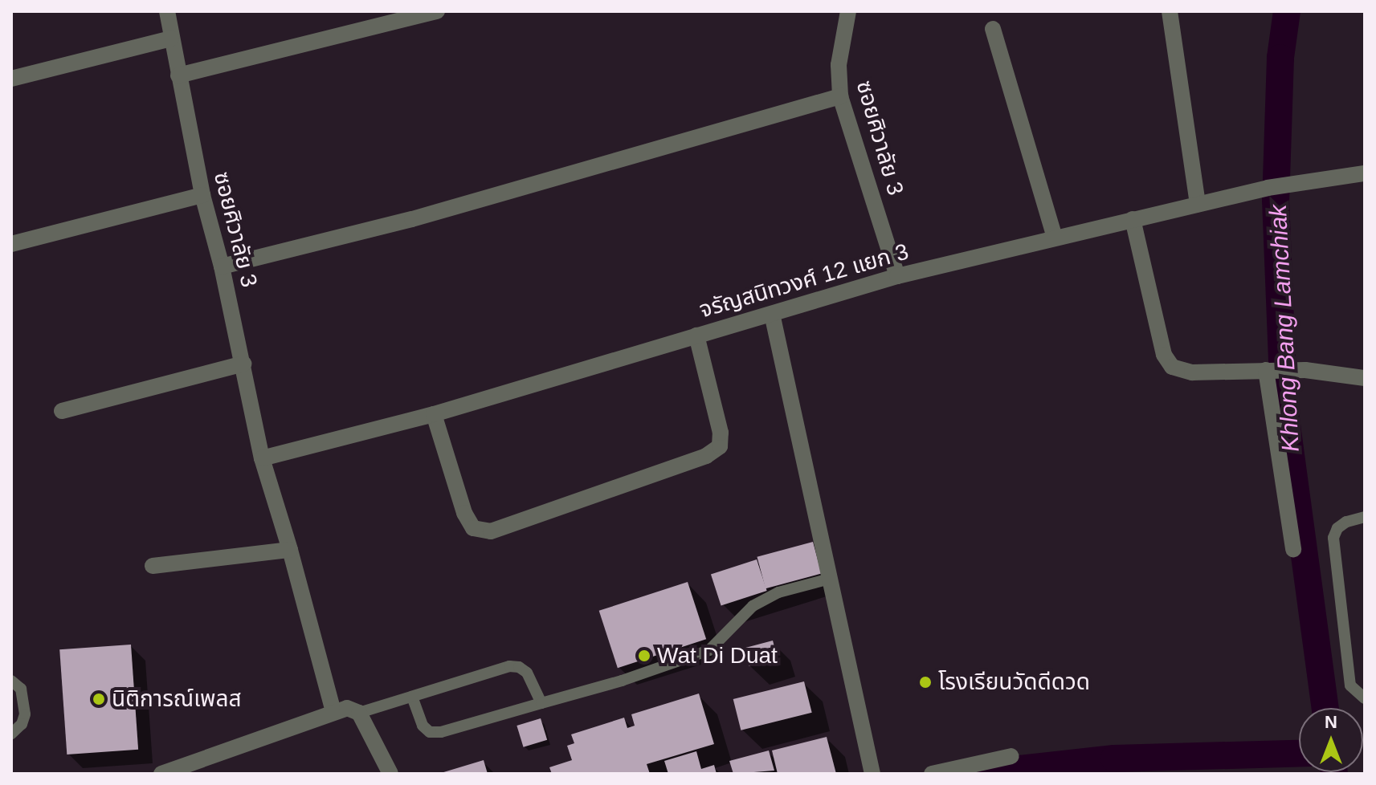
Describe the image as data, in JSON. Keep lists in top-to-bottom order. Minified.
{"streets":{"street":["ซอยศิวาลัย 3","จรัญสนิทวงศ์ 12 แยก 3"]},"crossings":[["ซอยศิวาลัย 3","จรัญสนิทวงศ์ 12 แยก 3"]],"water":["Khlong Bang Lamchiak"],"places":["Wat Di Duat","โรงเรียนวัดดีดวด","นิติการณ์เพลส"],"north":"top"}
